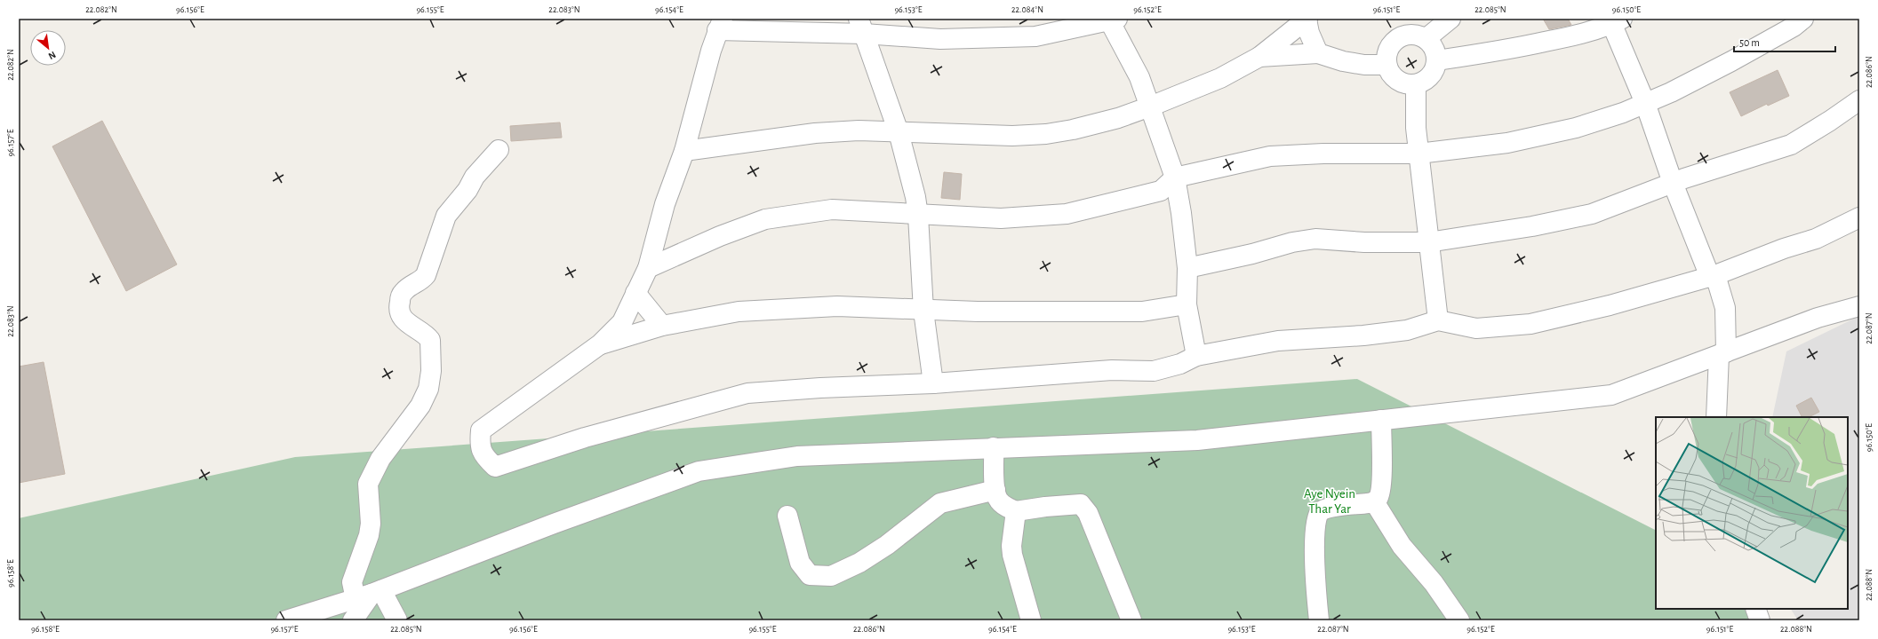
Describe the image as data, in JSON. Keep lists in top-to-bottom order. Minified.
{"parks":["Aye Nyein Thar Yar"],"scale_bar":"50 m","north":"bottom right","coordinates":["22.082°N","96.156°E","96.155°E","22.083°N","96.154°E","96.153°E","22.084°N","96.152°E","96.151°E","22.085°N","96.150°E","22.086°N","96.157°E","22.087°N","96.158°E","22.088°N"]}
